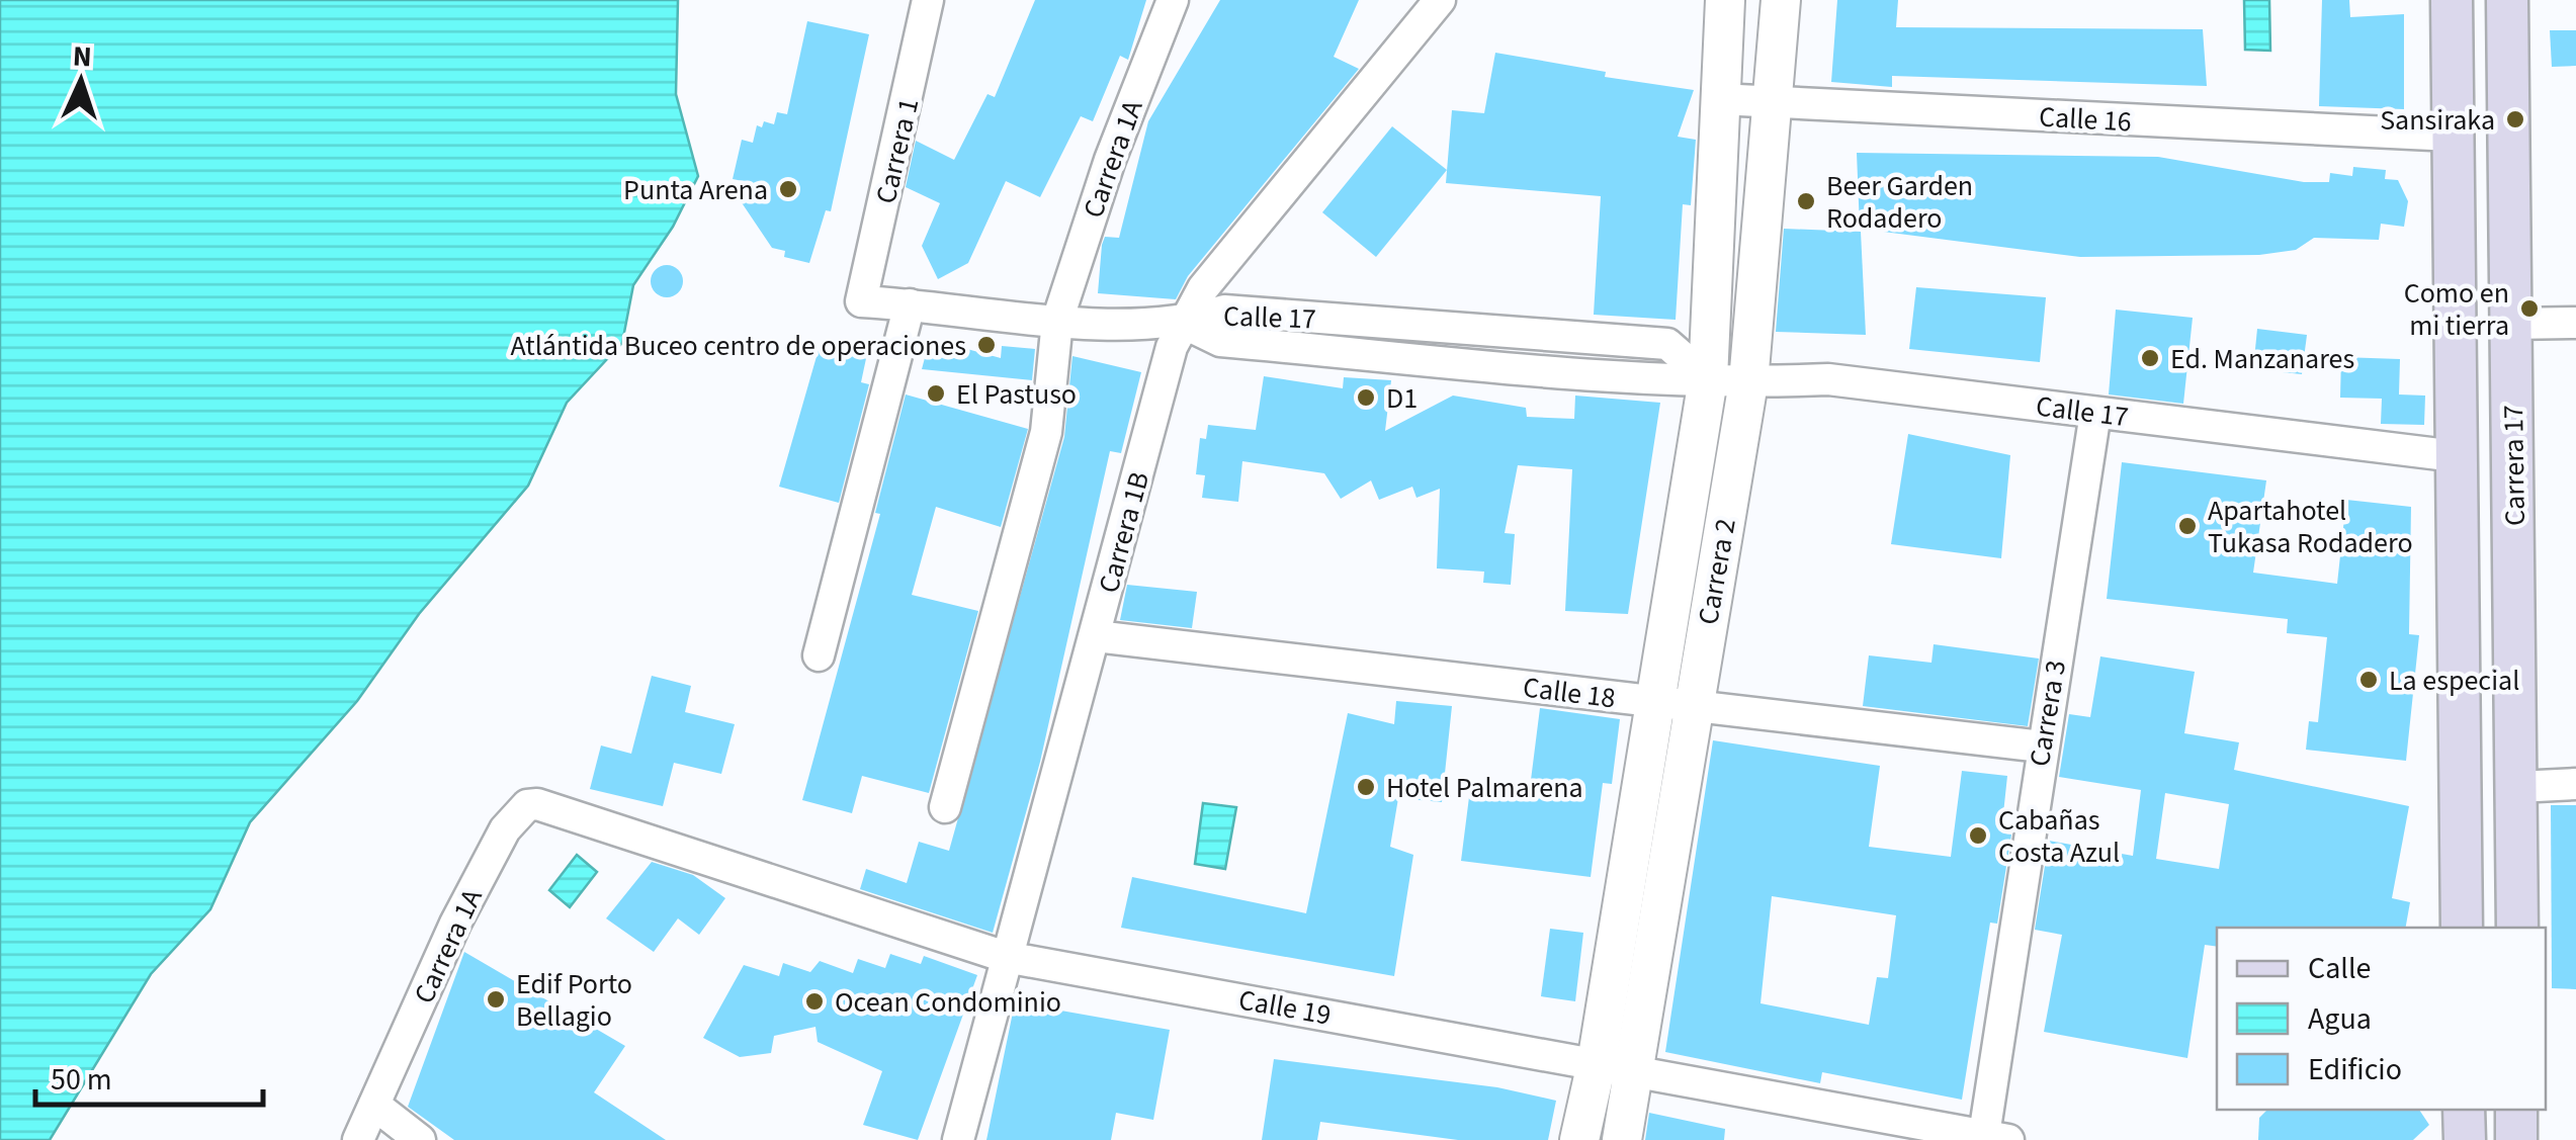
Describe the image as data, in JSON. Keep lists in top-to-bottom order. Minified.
{"streets":{"main road":["Carrera 17"],"street":["Calle 16","Carrera 1","Carrera 1A","Calle 17","Carrera 1B","Carrera 2","Calle 18","Carrera 3","Calle 19"]},"crossings":[["Calle 16","Carrera 17"],["Calle 16","Carrera 2"],["Carrera 1","Calle 17"],["Carrera 1A","Calle 17"],["Carrera 1A","Calle 19"],["Calle 17","Carrera 17"],["Calle 17","Carrera 1B"],["Calle 17","Carrera 2"],["Calle 17","Carrera 3"],["Carrera 1B","Calle 18"],["Carrera 1B","Calle 19"],["Carrera 2","Calle 18"],["Carrera 2","Calle 19"],["Calle 18","Carrera 3"],["Carrera 3","Calle 19"]],"places":["Sansiraka","Punta Arena","Beer Garden Rodadero","Como en mi tierra","Atlántida Buceo centro de operaciones","Ed. Manzanares","El Pastuso","D1","Apartahotel Tukasa Rodadero","La especial","Hotel Palmarena","Cabañas Costa Azul","Edif Porto Bellagio","Ocean Condominio"],"legend":["Calle","Agua","Edificio"],"scale_bar":"50 m","north":"top"}
